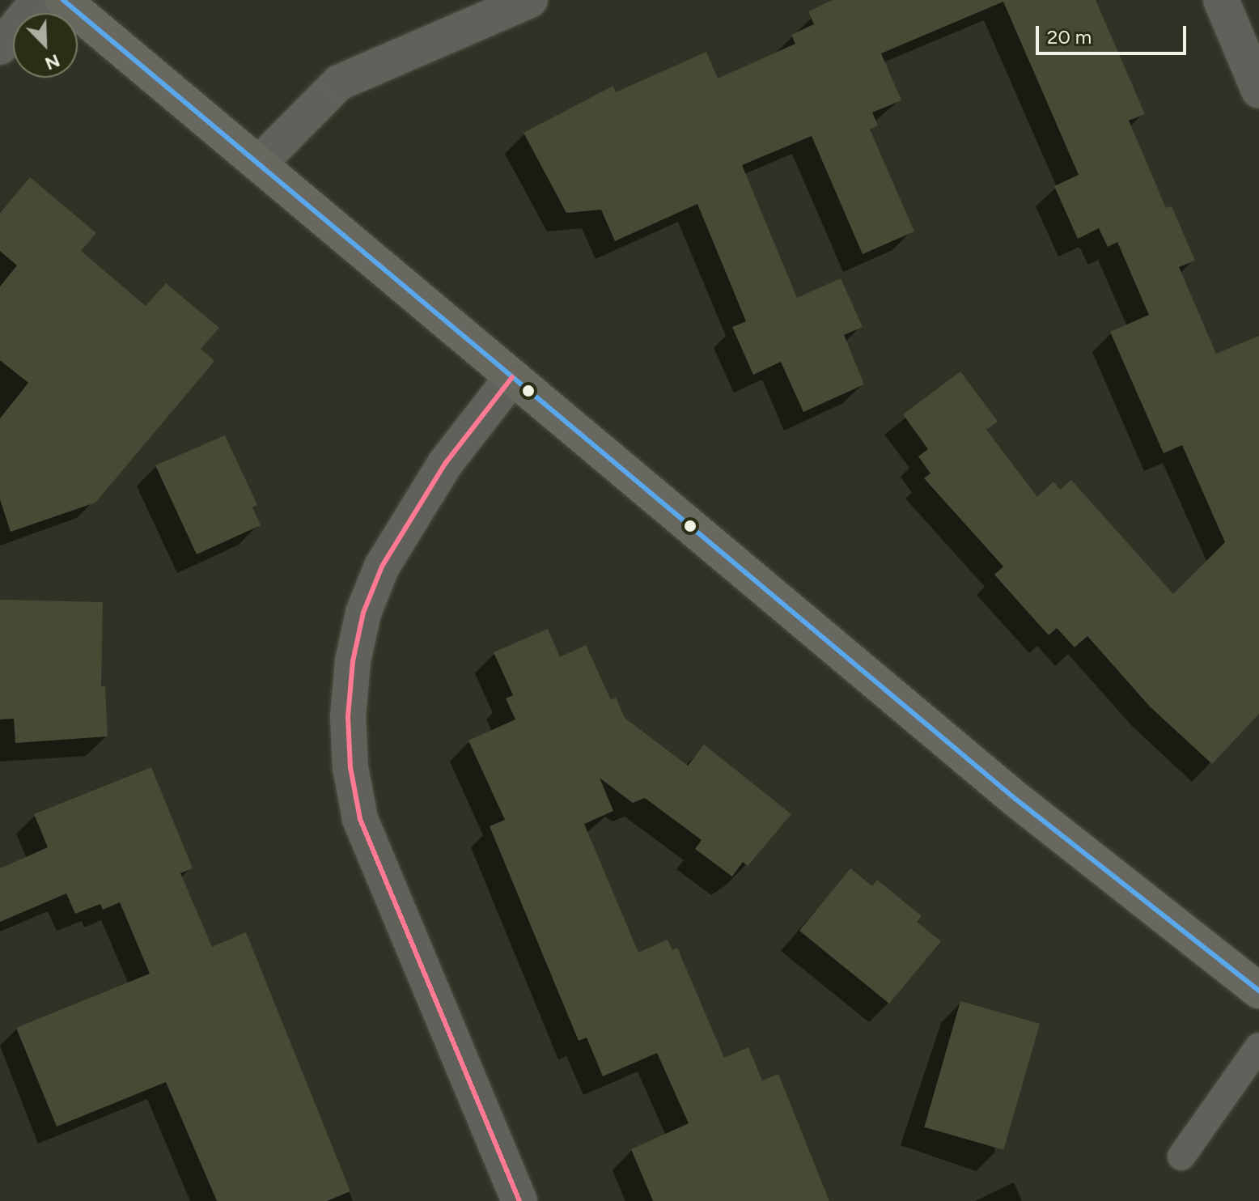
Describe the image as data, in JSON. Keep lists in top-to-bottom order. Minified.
{"scale_bar":"20 m","north":"bottom right"}
